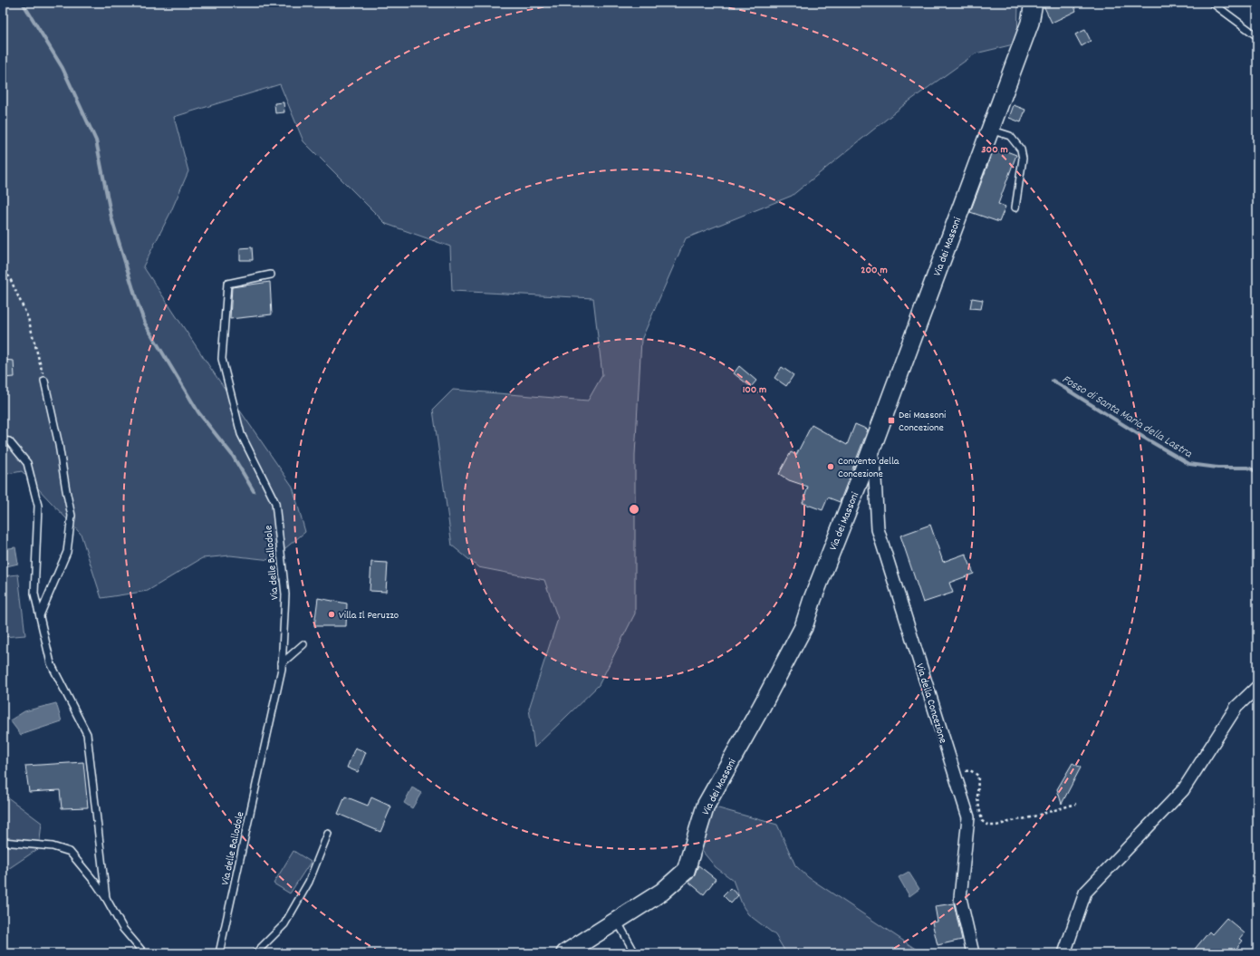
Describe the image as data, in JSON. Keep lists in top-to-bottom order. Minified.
{"streets":{"street":["Via dei Massoni","Via della Concezione"],"lane":["Via delle Ballodole"]},"crossings":[["Via dei Massoni","Via della Concezione"]],"water":["Fosso di Santa Maria della Lastra"],"places":{"transit":["Dei Massoni Concezione"],"other":["Convento della Concezione","Villa Il Peruzzo"]},"rings":["300 m","200 m","100 m"]}
